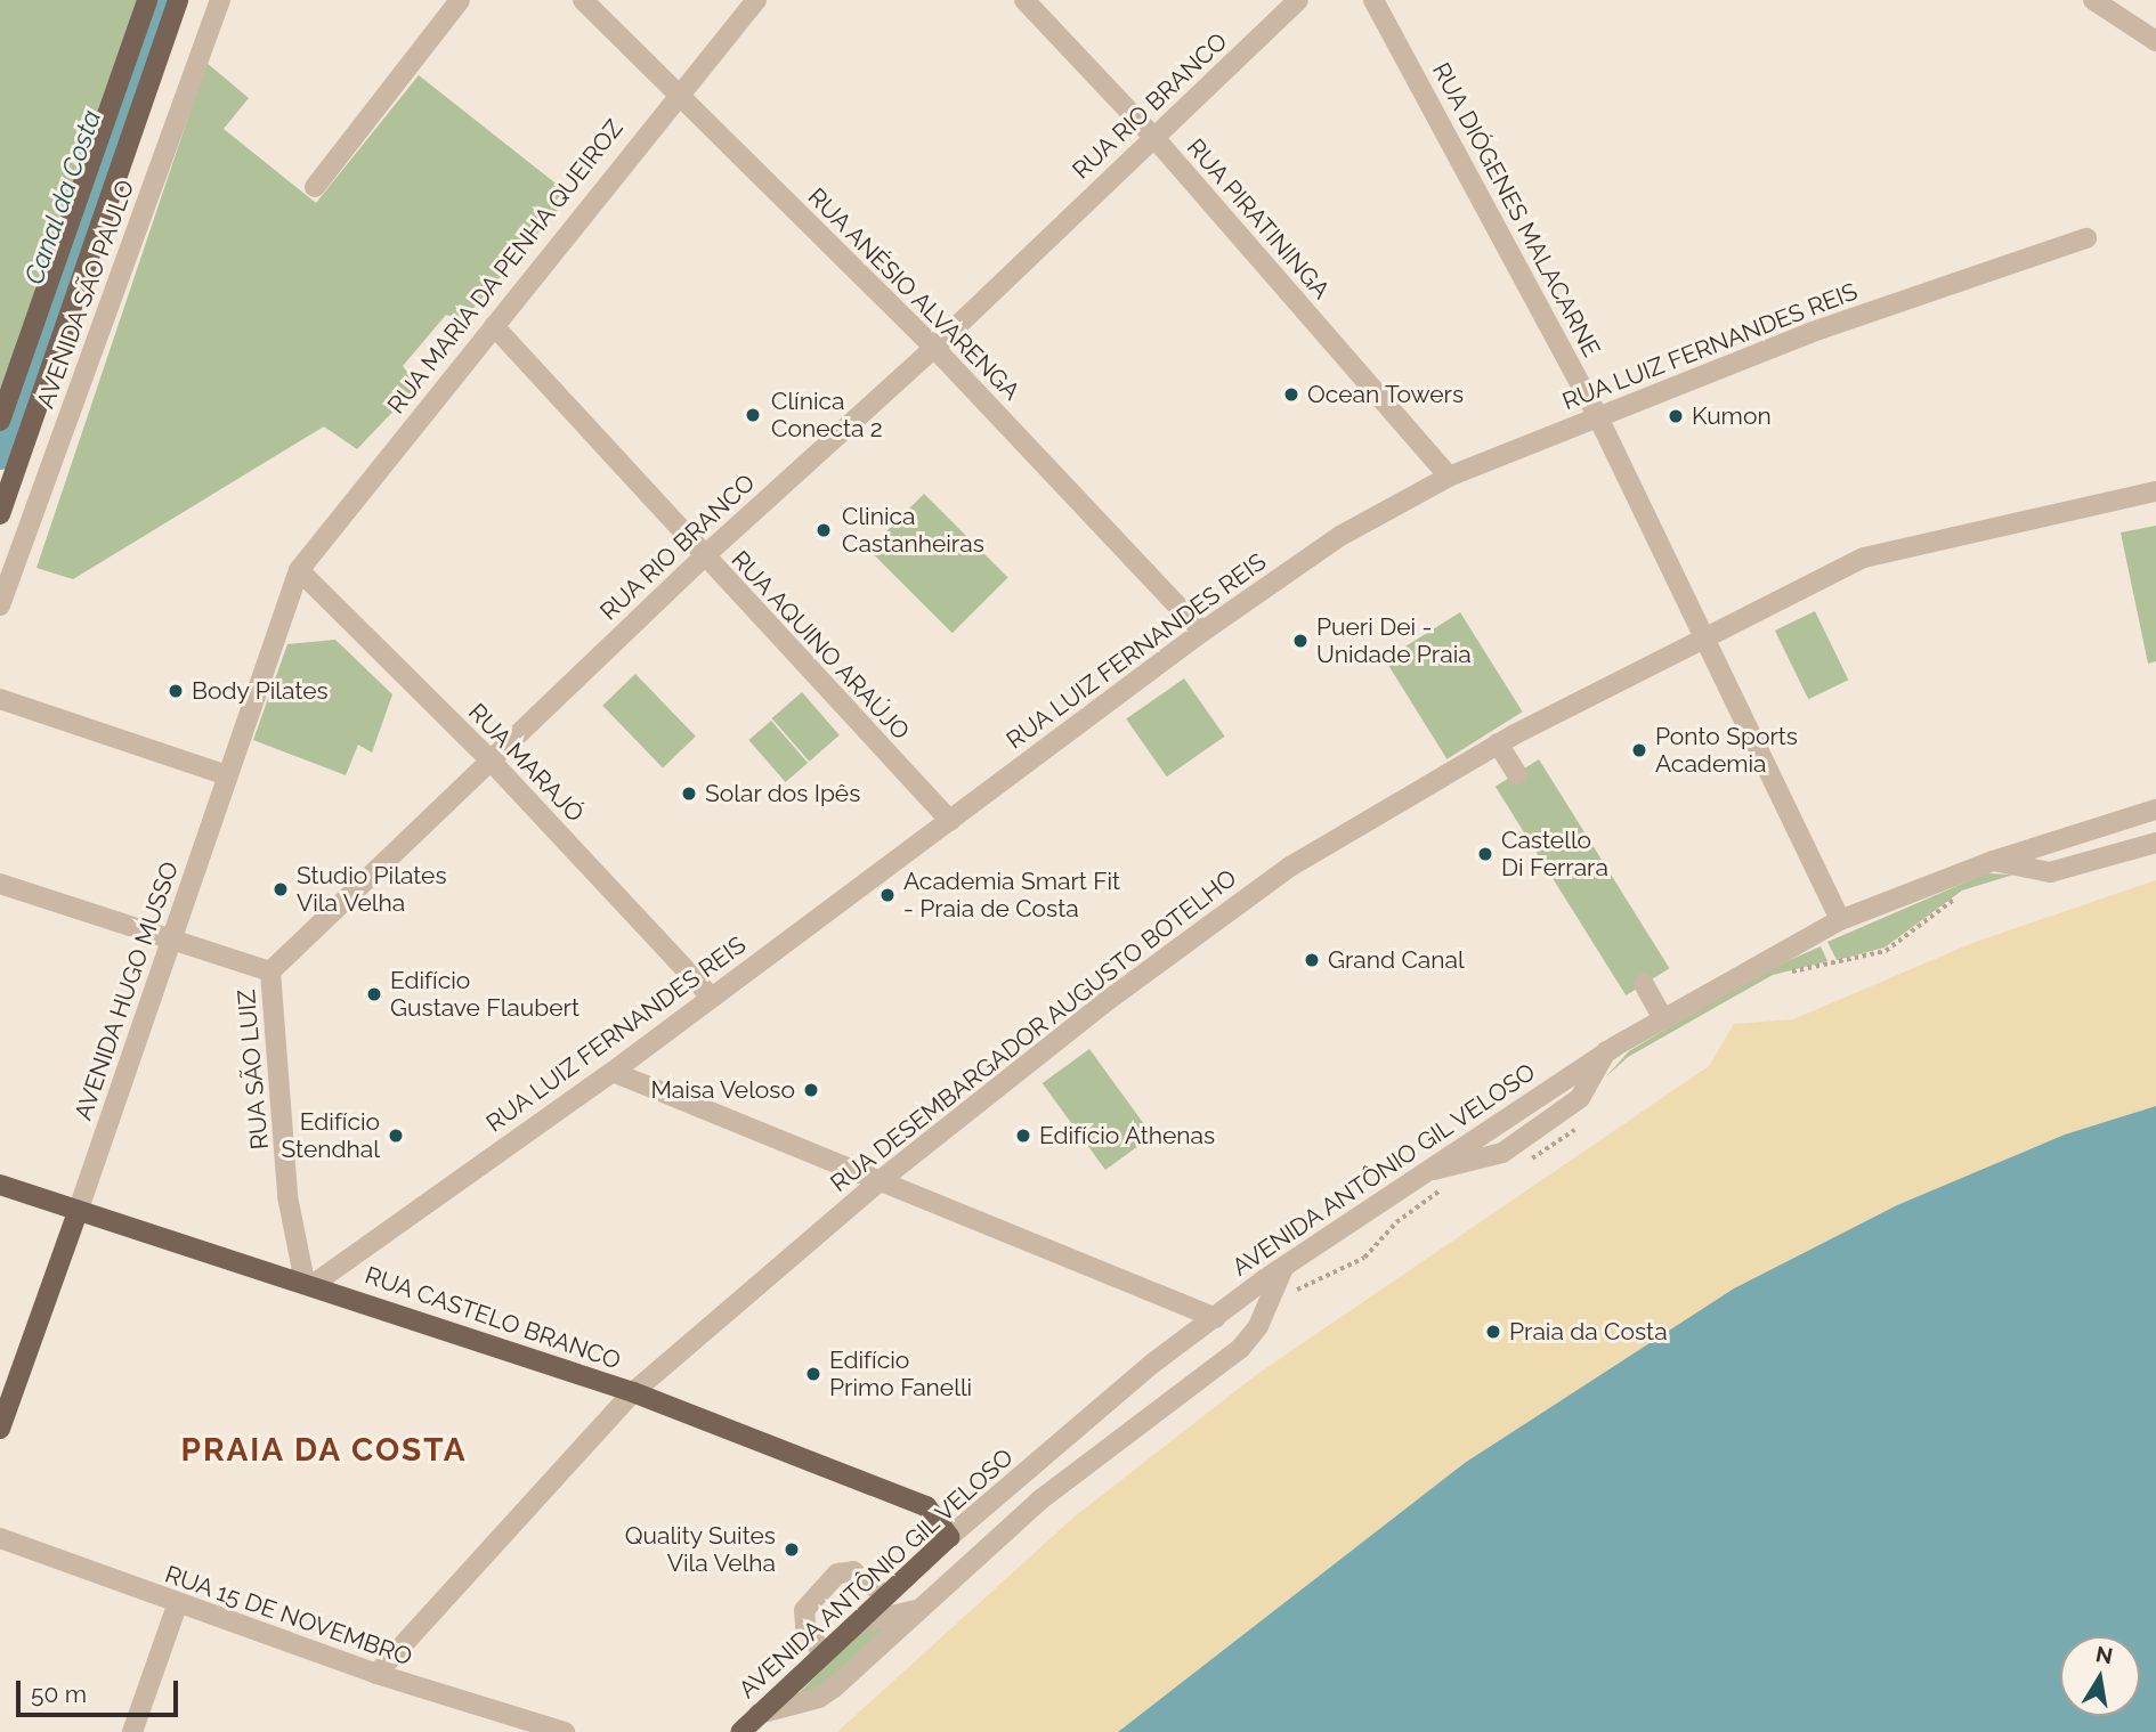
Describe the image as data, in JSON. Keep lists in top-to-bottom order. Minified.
{"streets":{"main road":["AVENIDA HUGO MUSSO","AVENIDA ANTÔNIO GIL VELOSO","RUA CASTELO BRANCO"],"street":["RUA RIO BRANCO","RUA DIÓGENES MALACARNE","RUA PIRATININGA","RUA MARIA DA PENHA QUEIROZ","AVENIDA SÃO PAULO","RUA ANÉSIO ALVARENGA","RUA LUIZ FERNANDES REIS","RUA AQUINO ARAÚJO","RUA MARAJÓ","RUA DESEMBARGADOR AUGUSTO BOTELHO","RUA SÃO LUIZ","RUA 15 DE NOVEMBRO"]},"crossings":[["RUA RIO BRANCO","RUA PIRATININGA"],["RUA RIO BRANCO","RUA ANÉSIO ALVARENGA"],["RUA RIO BRANCO","RUA AQUINO ARAÚJO"],["RUA RIO BRANCO","RUA MARAJÓ"],["RUA RIO BRANCO","RUA SÃO LUIZ"],["RUA DIÓGENES MALACARNE","RUA LUIZ FERNANDES REIS"],["RUA DIÓGENES MALACARNE","RUA DESEMBARGADOR AUGUSTO BOTELHO"],["RUA DIÓGENES MALACARNE","AVENIDA ANTÔNIO GIL VELOSO"],["RUA PIRATININGA","RUA LUIZ FERNANDES REIS"],["RUA MARIA DA PENHA QUEIROZ","RUA ANÉSIO ALVARENGA"],["RUA MARIA DA PENHA QUEIROZ","RUA AQUINO ARAÚJO"],["RUA MARIA DA PENHA QUEIROZ","RUA MARAJÓ"],["RUA MARIA DA PENHA QUEIROZ","AVENIDA HUGO MUSSO"],["RUA ANÉSIO ALVARENGA","RUA LUIZ FERNANDES REIS"],["RUA LUIZ FERNANDES REIS","RUA AQUINO ARAÚJO"],["RUA LUIZ FERNANDES REIS","RUA MARAJÓ"],["RUA LUIZ FERNANDES REIS","RUA SÃO LUIZ"],["RUA LUIZ FERNANDES REIS","RUA CASTELO BRANCO"],["RUA MARAJÓ","AVENIDA HUGO MUSSO"],["AVENIDA HUGO MUSSO","RUA CASTELO BRANCO"],["RUA DESEMBARGADOR AUGUSTO BOTELHO","RUA CASTELO BRANCO"],["RUA DESEMBARGADOR AUGUSTO BOTELHO","RUA 15 DE NOVEMBRO"],["RUA SÃO LUIZ","RUA CASTELO BRANCO"],["AVENIDA ANTÔNIO GIL VELOSO","RUA CASTELO BRANCO"]],"districts":["PRAIA DA COSTA"],"water":["Canal da Costa"],"places":["Ocean Towers","Clínica Conecta 2","Kumon","Clinica Castanheiras","Pueri Dei - Unidade Praia","Body Pilates","Ponto Sports Academia","Solar dos Ipês","Castello Di Ferrara","Studio Pilates Vila Velha","Academia Smart Fit - Praia de Costa","Grand Canal","Edifício Gustave Flaubert","Maisa Veloso","Edifício Stendhal","Edifício Athenas","Praia da Costa","Edifício Primo Fanelli","Quality Suites Vila Velha"],"scale_bar":"50 m","north":"top"}
